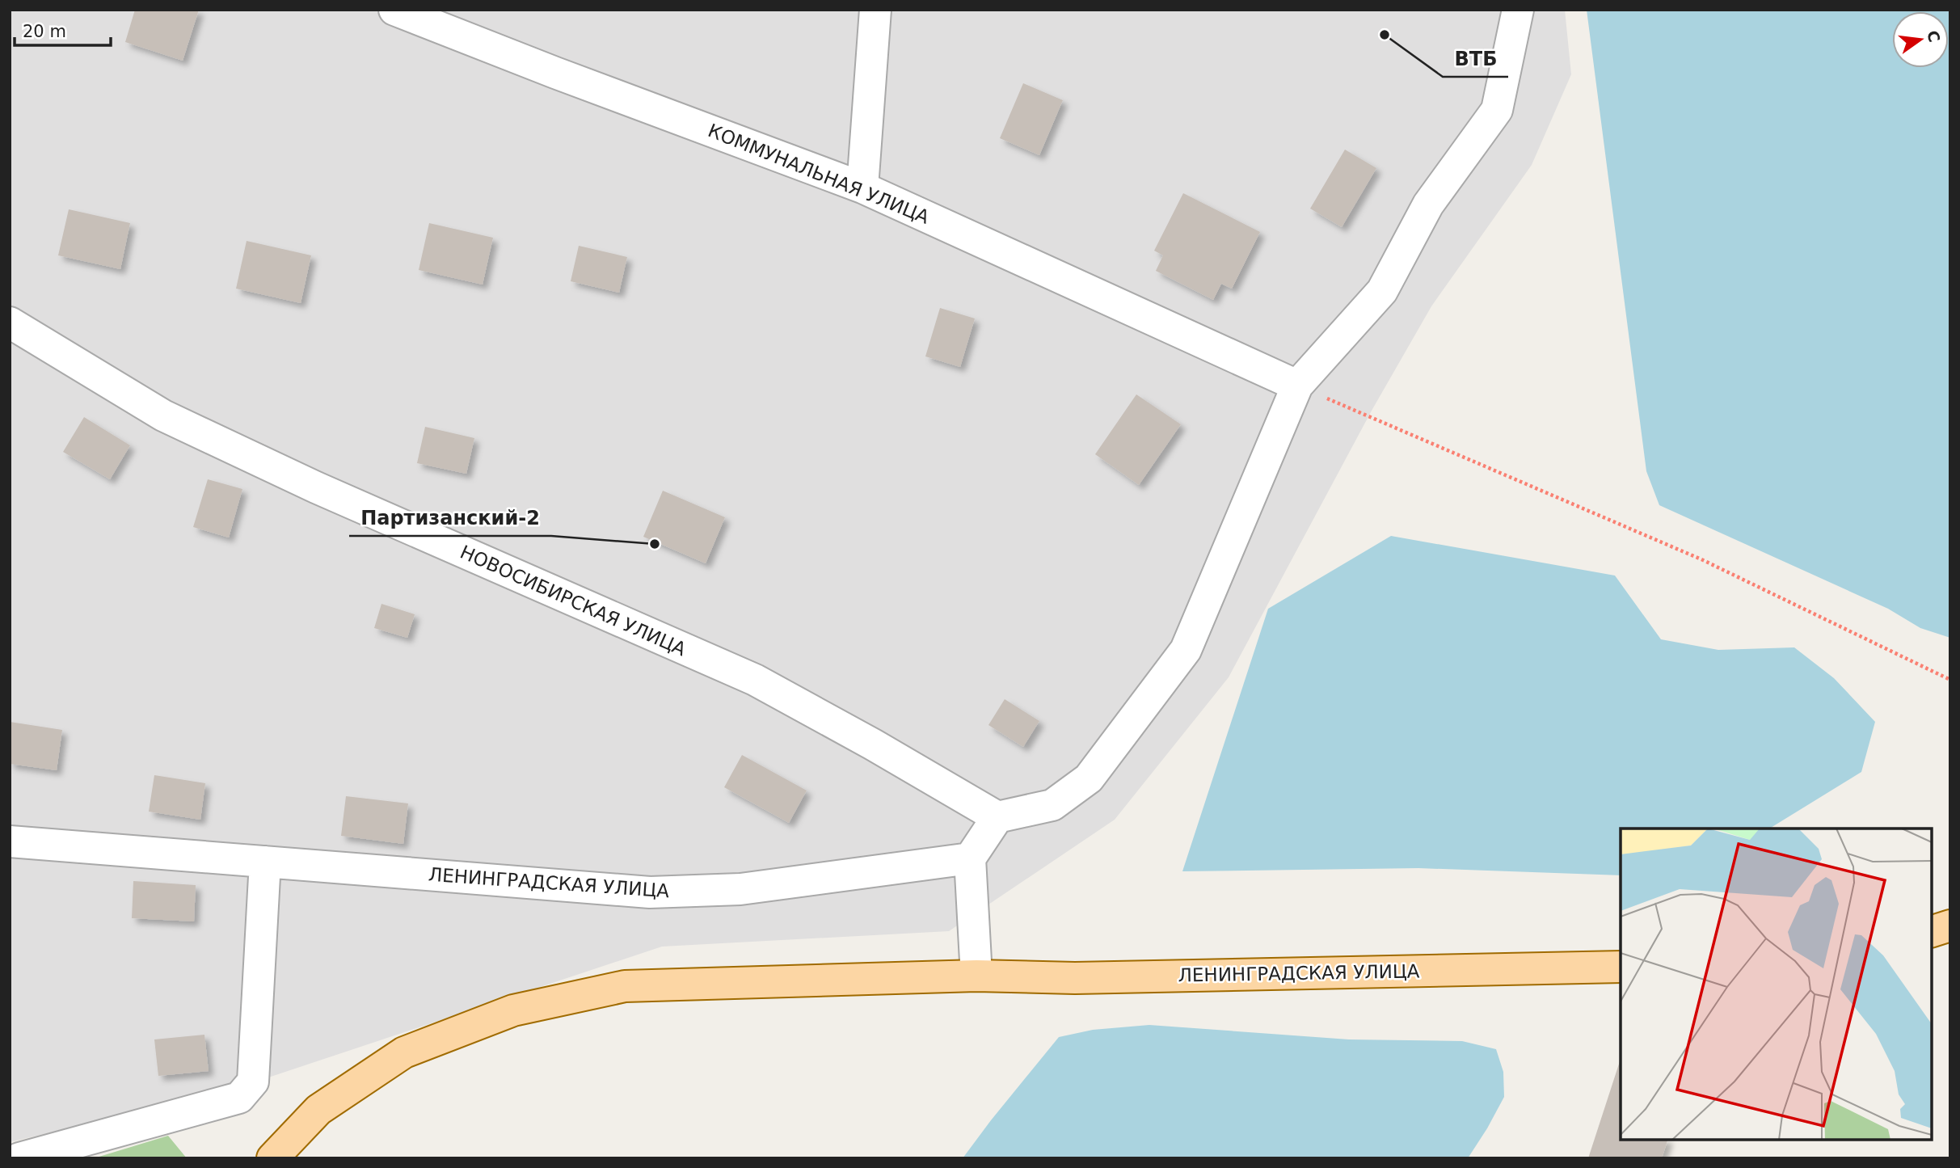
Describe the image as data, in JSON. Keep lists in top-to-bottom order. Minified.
{"streets":{"main road":["ЛЕНИНГРАДСКАЯ УЛИЦА"],"street":["КОММУНАЛЬНАЯ УЛИЦА","НОВОСИБИРСКАЯ УЛИЦА"]},"places":["ВТБ","Партизанский-2"],"scale_bar":"20 m","north":"right"}
